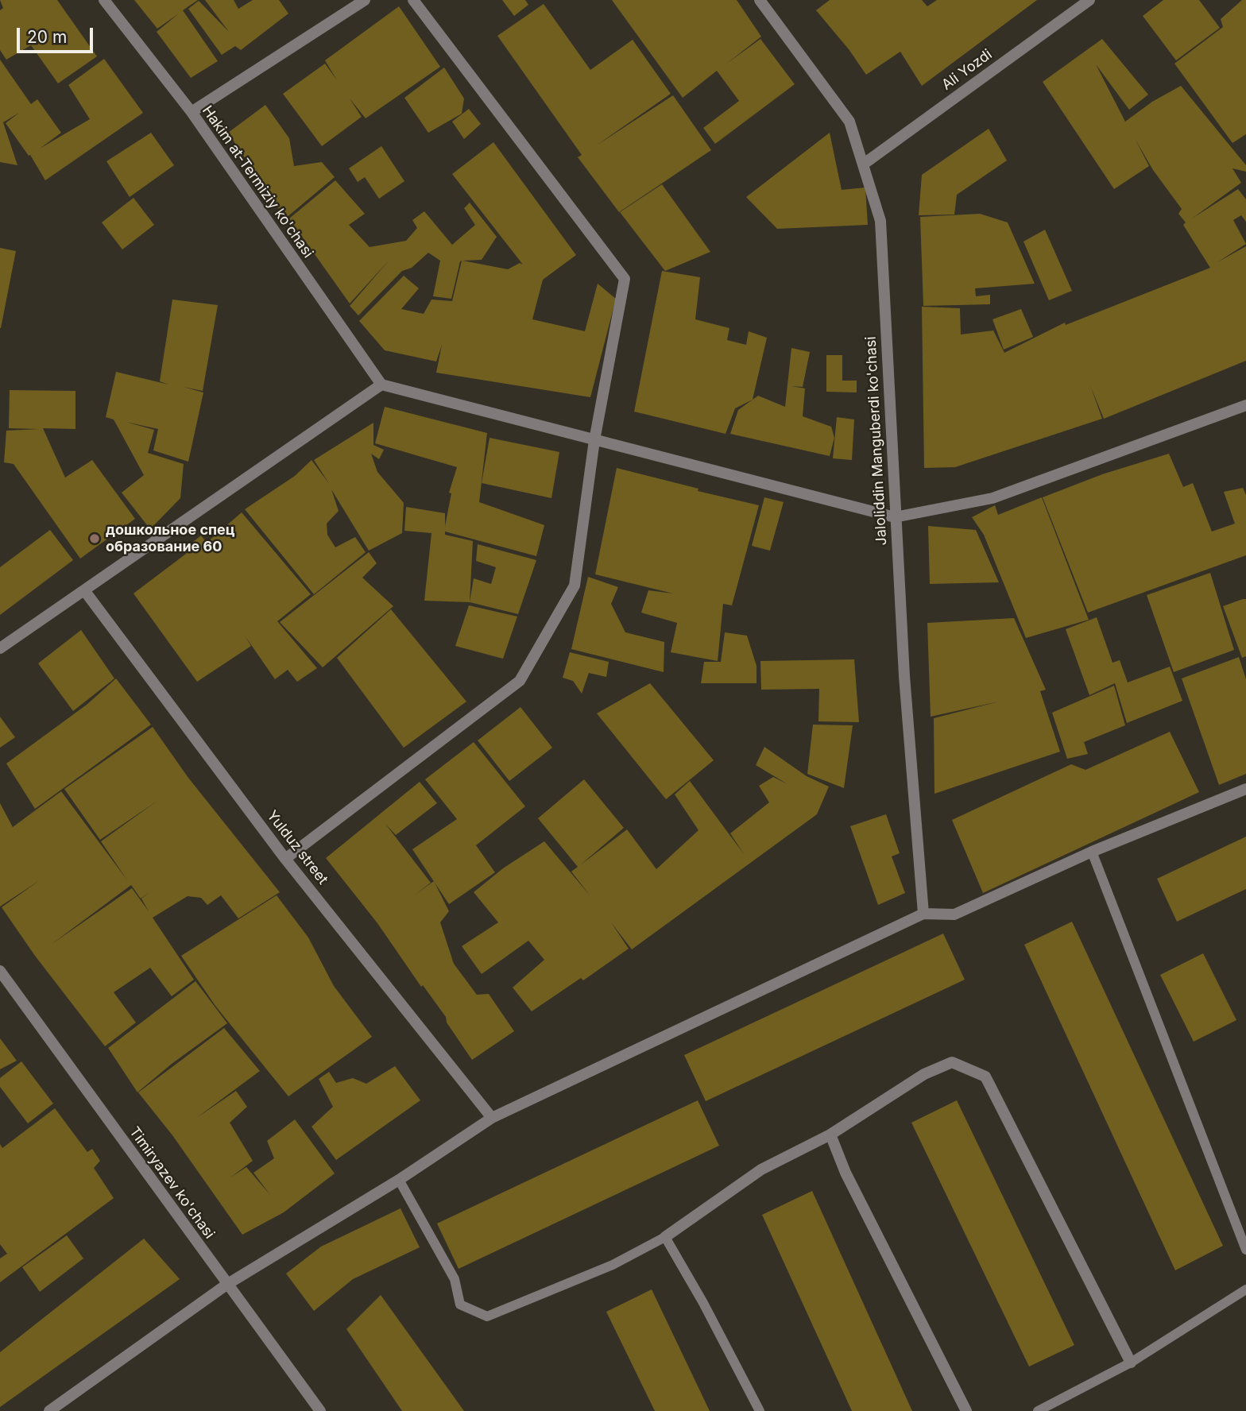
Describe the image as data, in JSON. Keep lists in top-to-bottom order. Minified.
{"streets":{"street":["Ali Yozdi","Hakim at-Termiziy ko'chasi","Jaloliddin Manguberdi ko'chasi","Yulduz street","Timiryazev ko'chasi"]},"crossings":[["Ali Yozdi","Jaloliddin Manguberdi ko'chasi"]],"places":["дошкольное спец образование 60"],"scale_bar":"20 m"}
